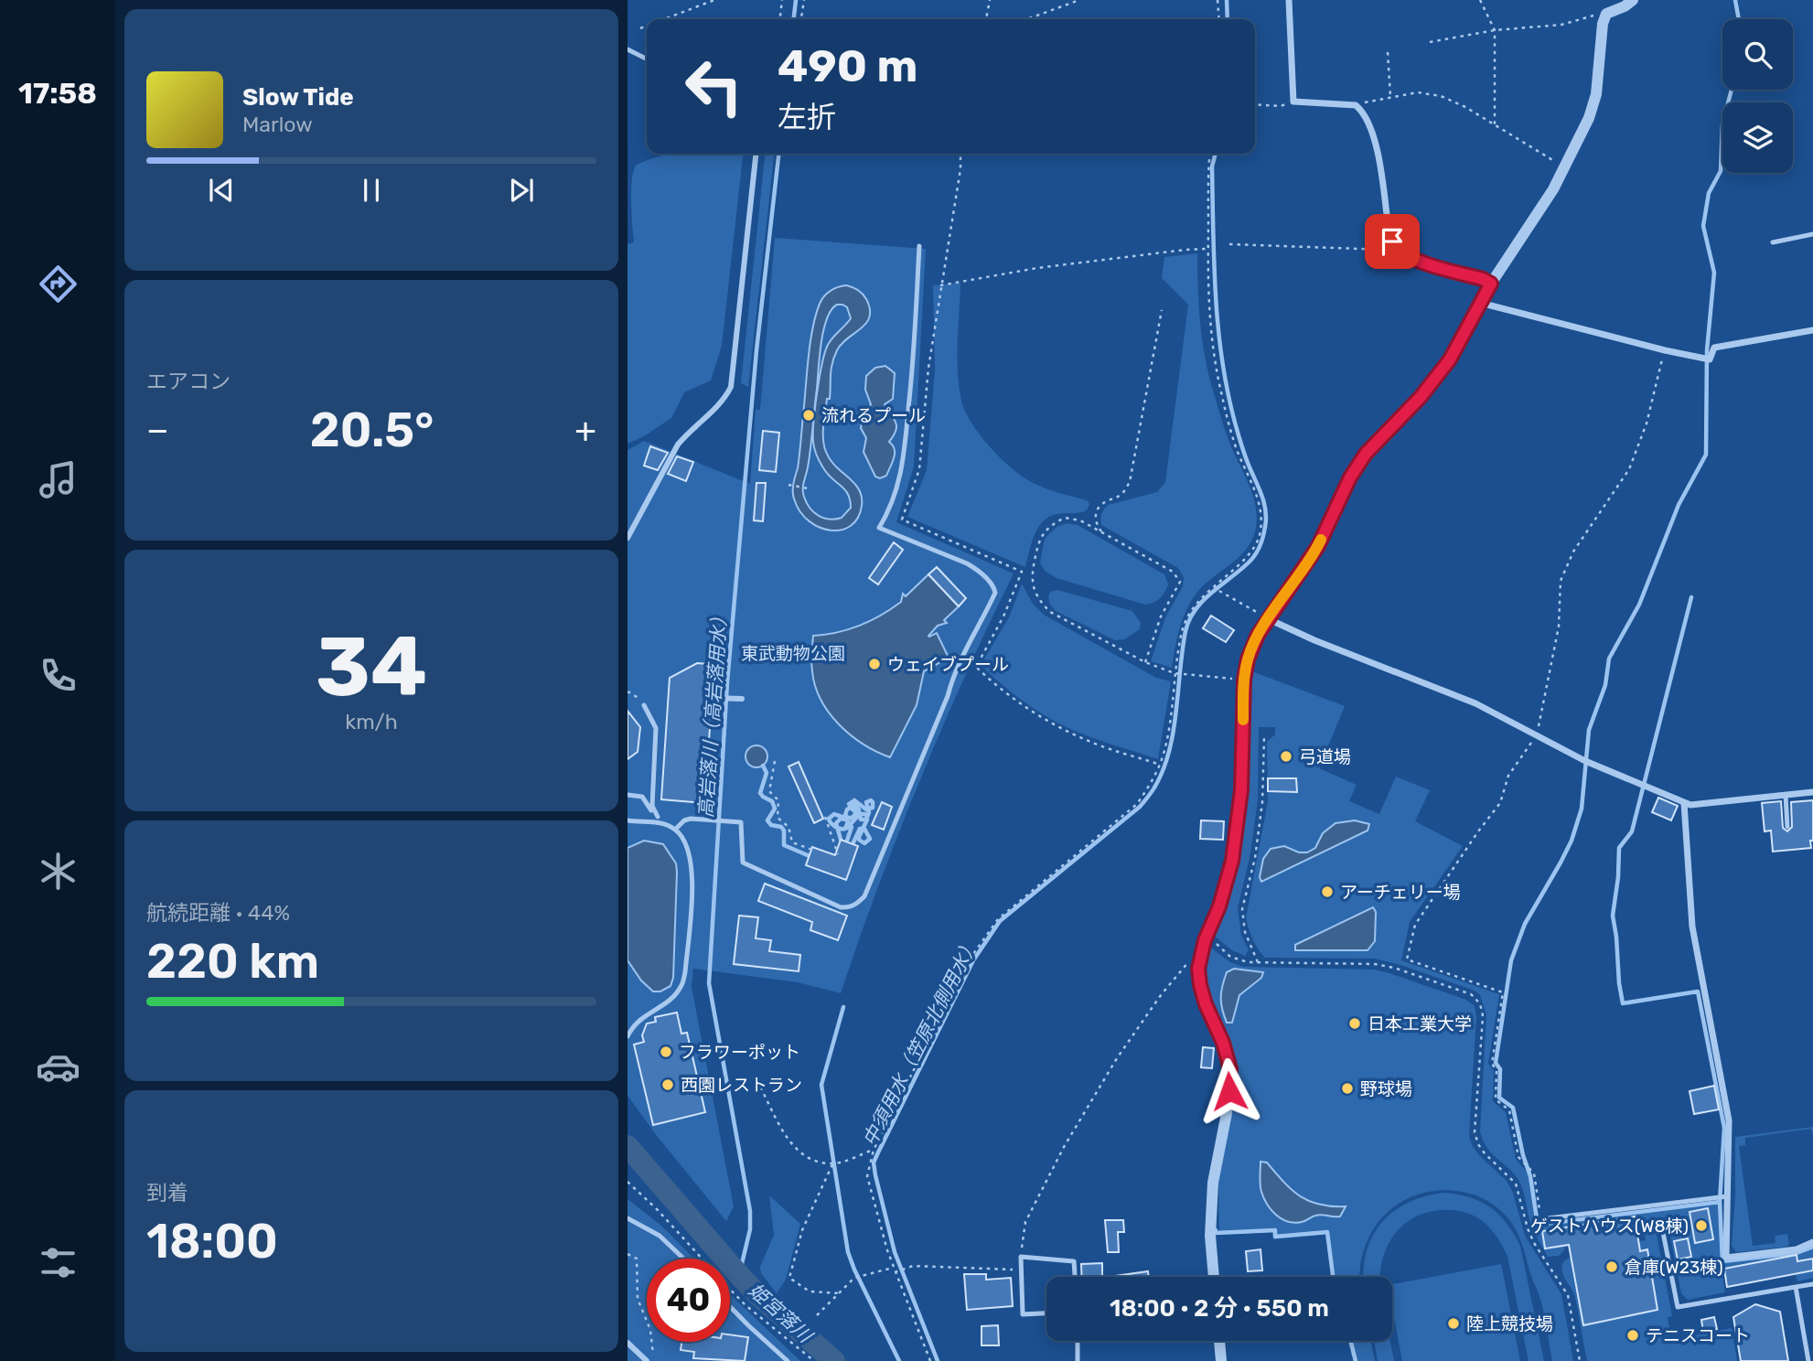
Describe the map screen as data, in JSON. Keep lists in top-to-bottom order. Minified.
{"water":["高岩落川（高岩落用水）","中須用水（笠原北側用水）","姫宮落川"],"parks":["東武動物公園"],"places":["流れるプール","ウェイブプール","弓道場","アーチェリー場","日本工業大学","フラワーポット","西園レストラン","野球場","ゲストハウス(W8棟)","倉庫(W23棟)","陸上競技場","テニスコート"],"page":{"tabs":"17:58","turn":["490 m","左折"],"song":["Slow Tide","Marlow"],"tile":["エアコン",["34","km/h"],["航続距離 · 44%","220 km"],["到着","18:00"]],"heat":["−","20.5°","+"],"limit":"40","trip":"18:00 · 2 分 · 550 m"}}
